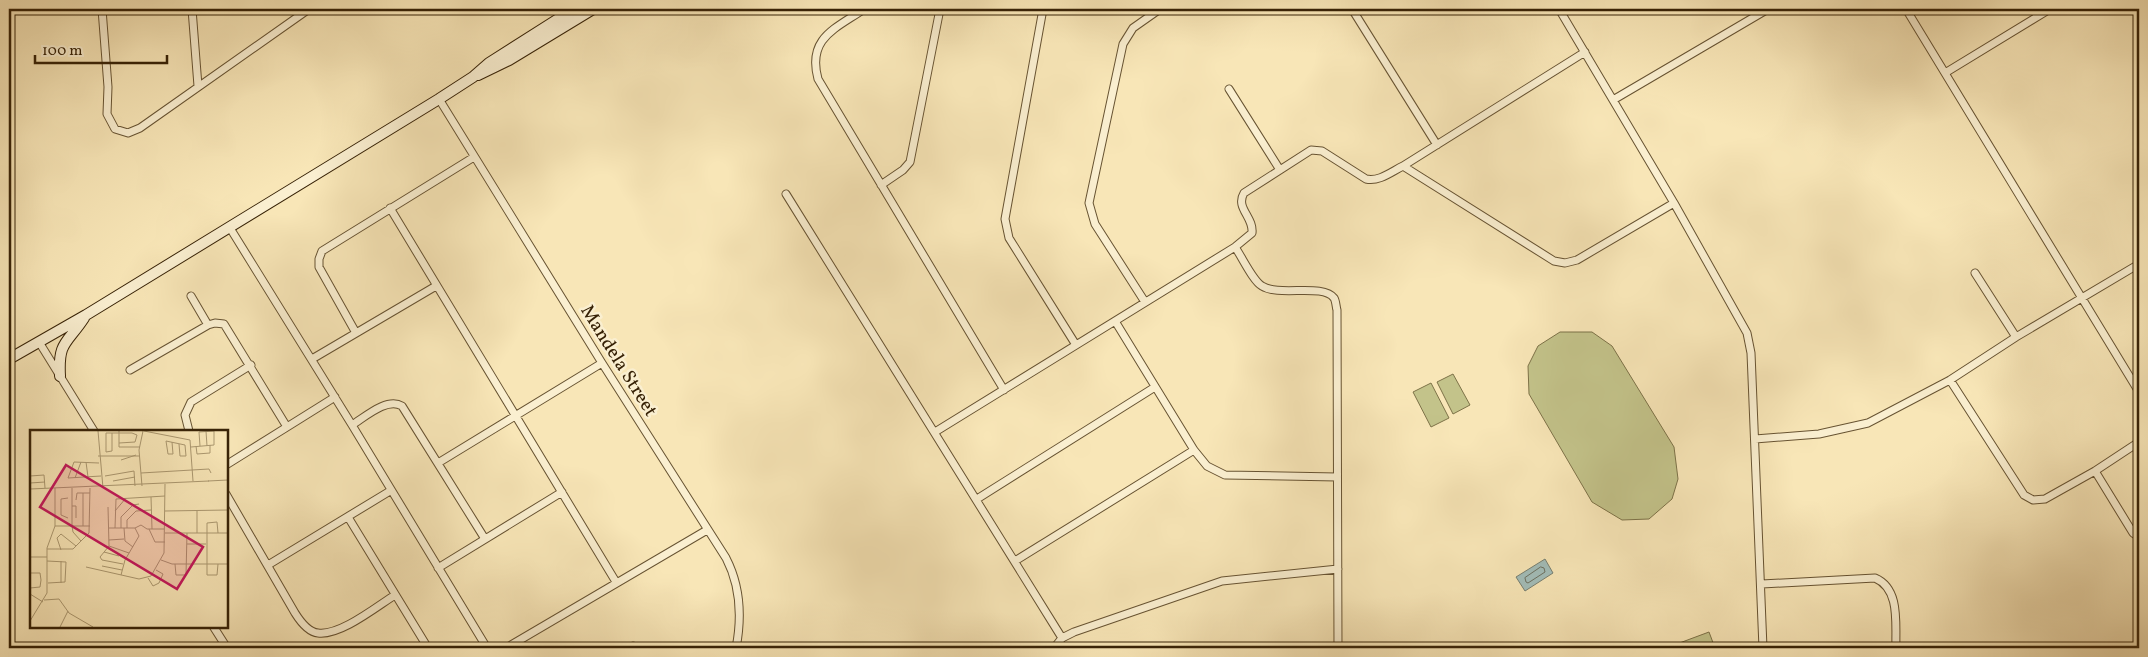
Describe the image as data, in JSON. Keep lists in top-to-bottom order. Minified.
{"streets":{"street":["Mandela Street"]},"scale_bar":"100 m"}
